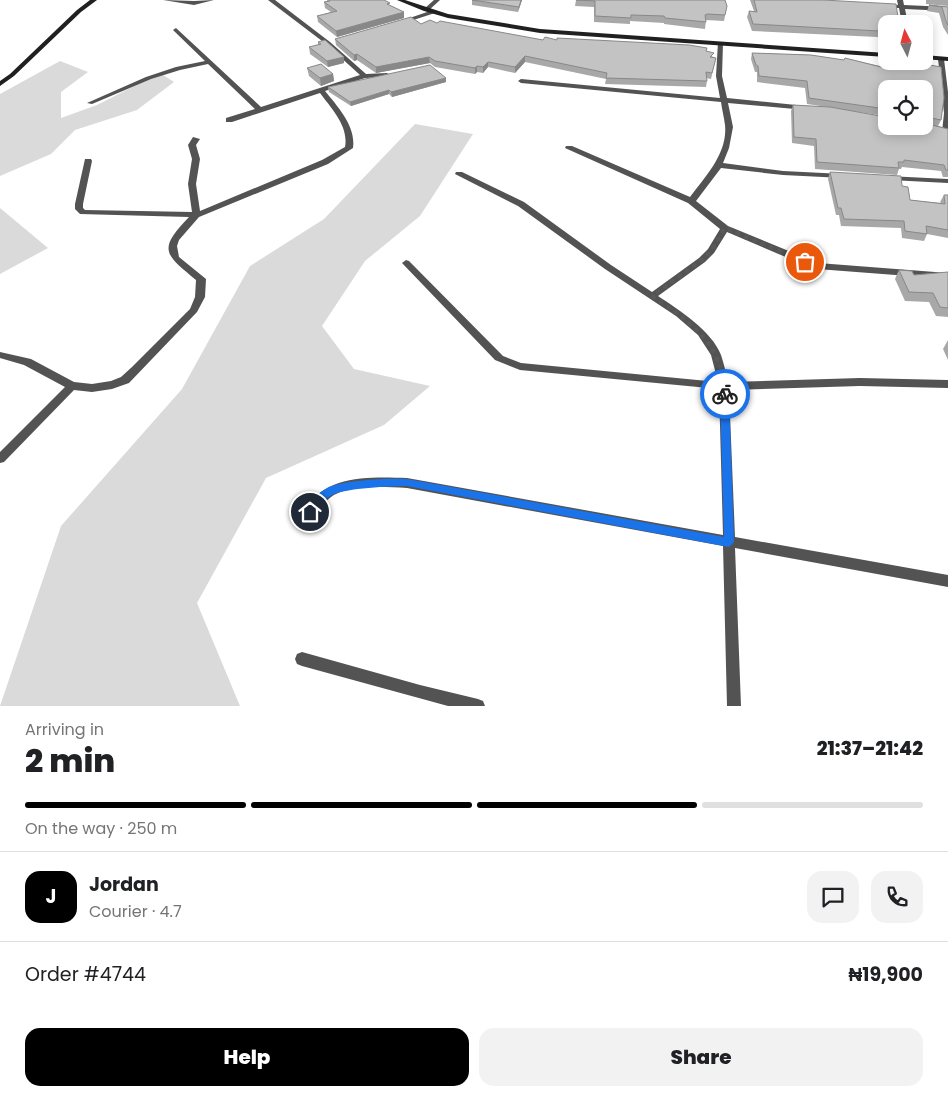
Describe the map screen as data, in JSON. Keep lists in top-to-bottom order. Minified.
{"north":"top","page":{"heading":["2 min","Arriving in","21:37–21:42"],"panel":["Jordan","Courier · 4.7","Order #4744","₦19,900"],"bar":"On the way · 250 m","round":"J","buttons":["Help","Share"]}}
